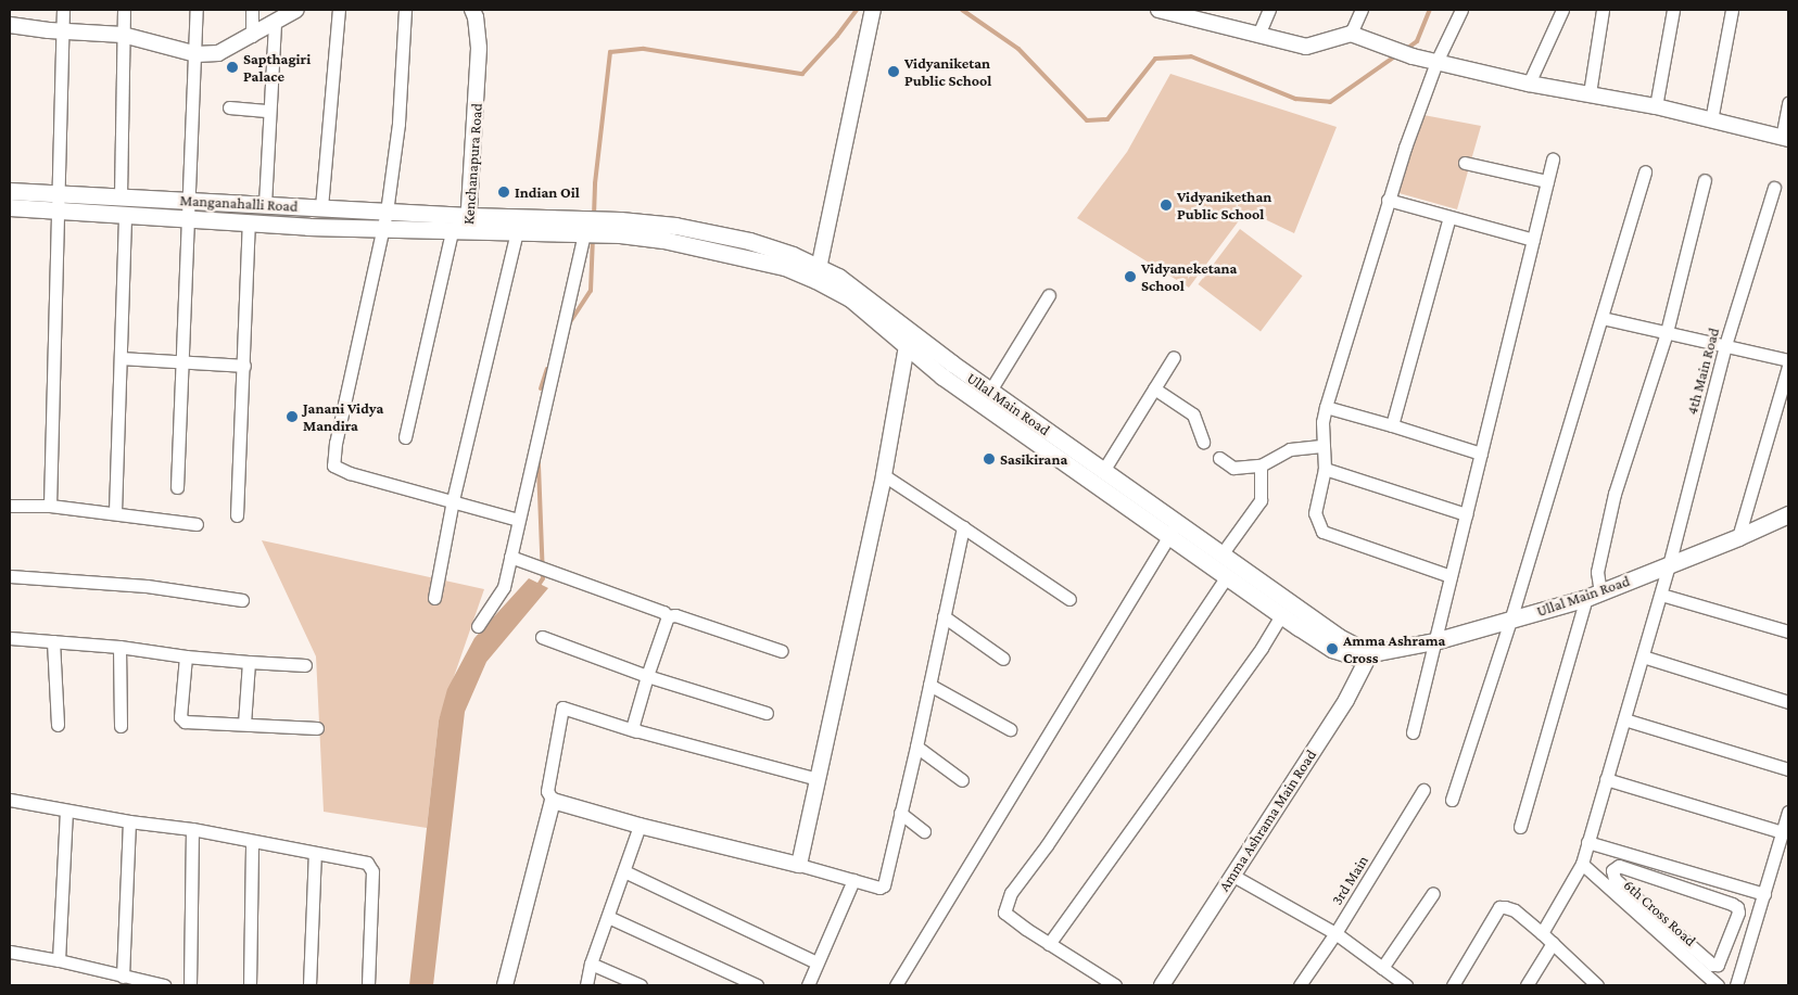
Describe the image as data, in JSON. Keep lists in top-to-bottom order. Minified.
{"streets":{"main road":["Kenchanapura Road","Manganahalli Road","Ullal Main Road"],"street":["4th Main Road","Amma Ashrama Main Road","3rd Main","6th Cross Road"]},"crossings":[["Kenchanapura Road","Manganahalli Road"],["Kenchanapura Road","Ullal Main Road"],["4th Main Road","Ullal Main Road"],["4th Main Road","6th Cross Road"],["Ullal Main Road","Amma Ashrama Main Road"]],"places":["Sapthagiri Palace","Vidyaniketan Public School","Indian Oil","Vidyanikethan Public School","Vidyaneketana School","Janani Vidya Mandira","Sasikirana","Amma Ashrama Cross"]}
